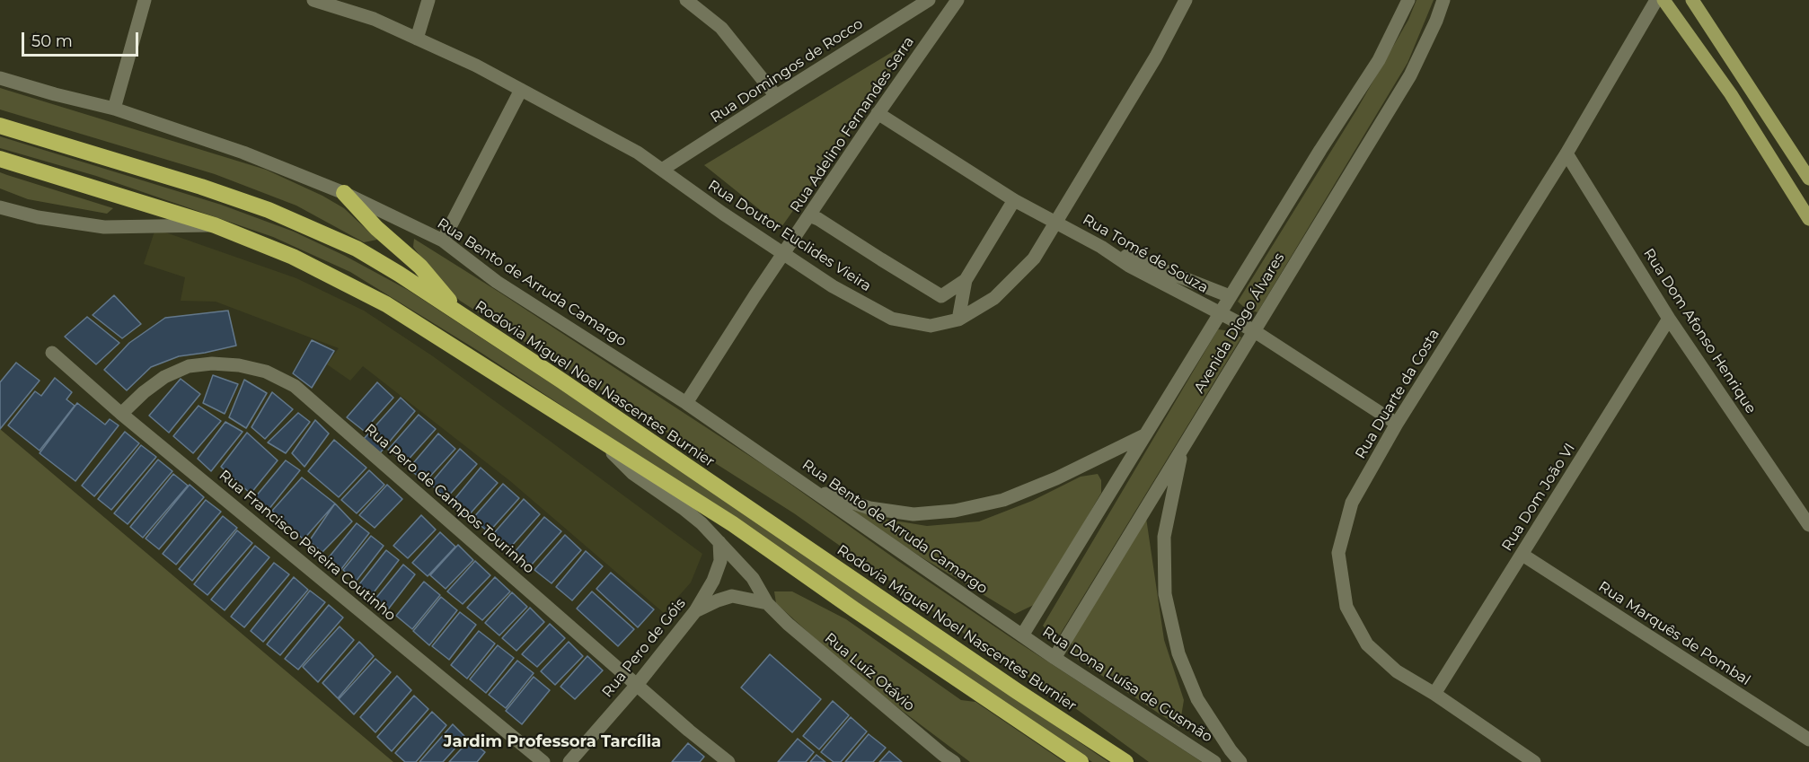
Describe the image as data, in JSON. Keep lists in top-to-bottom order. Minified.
{"streets":{"highway":["Rodovia Miguel Noel Nascentes Burnier"],"street":["Rua Domingos de Rocco","Rua Adelino Fernandes Serra","Rua Doutor Euclides Vieira","Rua Tomé de Souza","Rua Bento de Arruda Camargo","Avenida Diogo Álvares","Rua Dom Afonso Henrique","Rua Duarte da Costa","Rua Dom João VI","Rua Pero de Campos Tourinho","Rua Francisco Pereira Coutinho","Rua Marquês de Pombal","Rua Pero de Góis","Rua Luíz Otávio","Rua Dona Luísa de Gusmão"]},"crossings":[["Rua Domingos de Rocco","Rua Doutor Euclides Vieira"],["Rua Adelino Fernandes Serra","Rua Doutor Euclides Vieira"],["Rua Adelino Fernandes Serra","Rua Tomé de Souza"],["Rua Adelino Fernandes Serra","Rua Bento de Arruda Camargo"],["Rua Doutor Euclides Vieira","Rua Tomé de Souza"],["Rua Tomé de Souza","Avenida Diogo Álvares"],["Rua Tomé de Souza","Rua Duarte da Costa"],["Rua Bento de Arruda Camargo","Avenida Diogo Álvares"],["Rua Bento de Arruda Camargo","Rua Dona Luísa de Gusmão"],["Avenida Diogo Álvares","Rua Dona Luísa de Gusmão"],["Rua Dom Afonso Henrique","Rua Duarte da Costa"],["Rua Dom Afonso Henrique","Rua Dom João VI"],["Rua Duarte da Costa","Rua Dom João VI"],["Rua Dom João VI","Rua Marquês de Pombal"],["Rua Pero de Campos Tourinho","Rua Francisco Pereira Coutinho"],["Rua Pero de Campos Tourinho","Rua Pero de Góis"],["Rua Pero de Góis","Rua Luíz Otávio"]],"districts":["Jardim Professora Tarcília"],"scale_bar":"50 m"}
